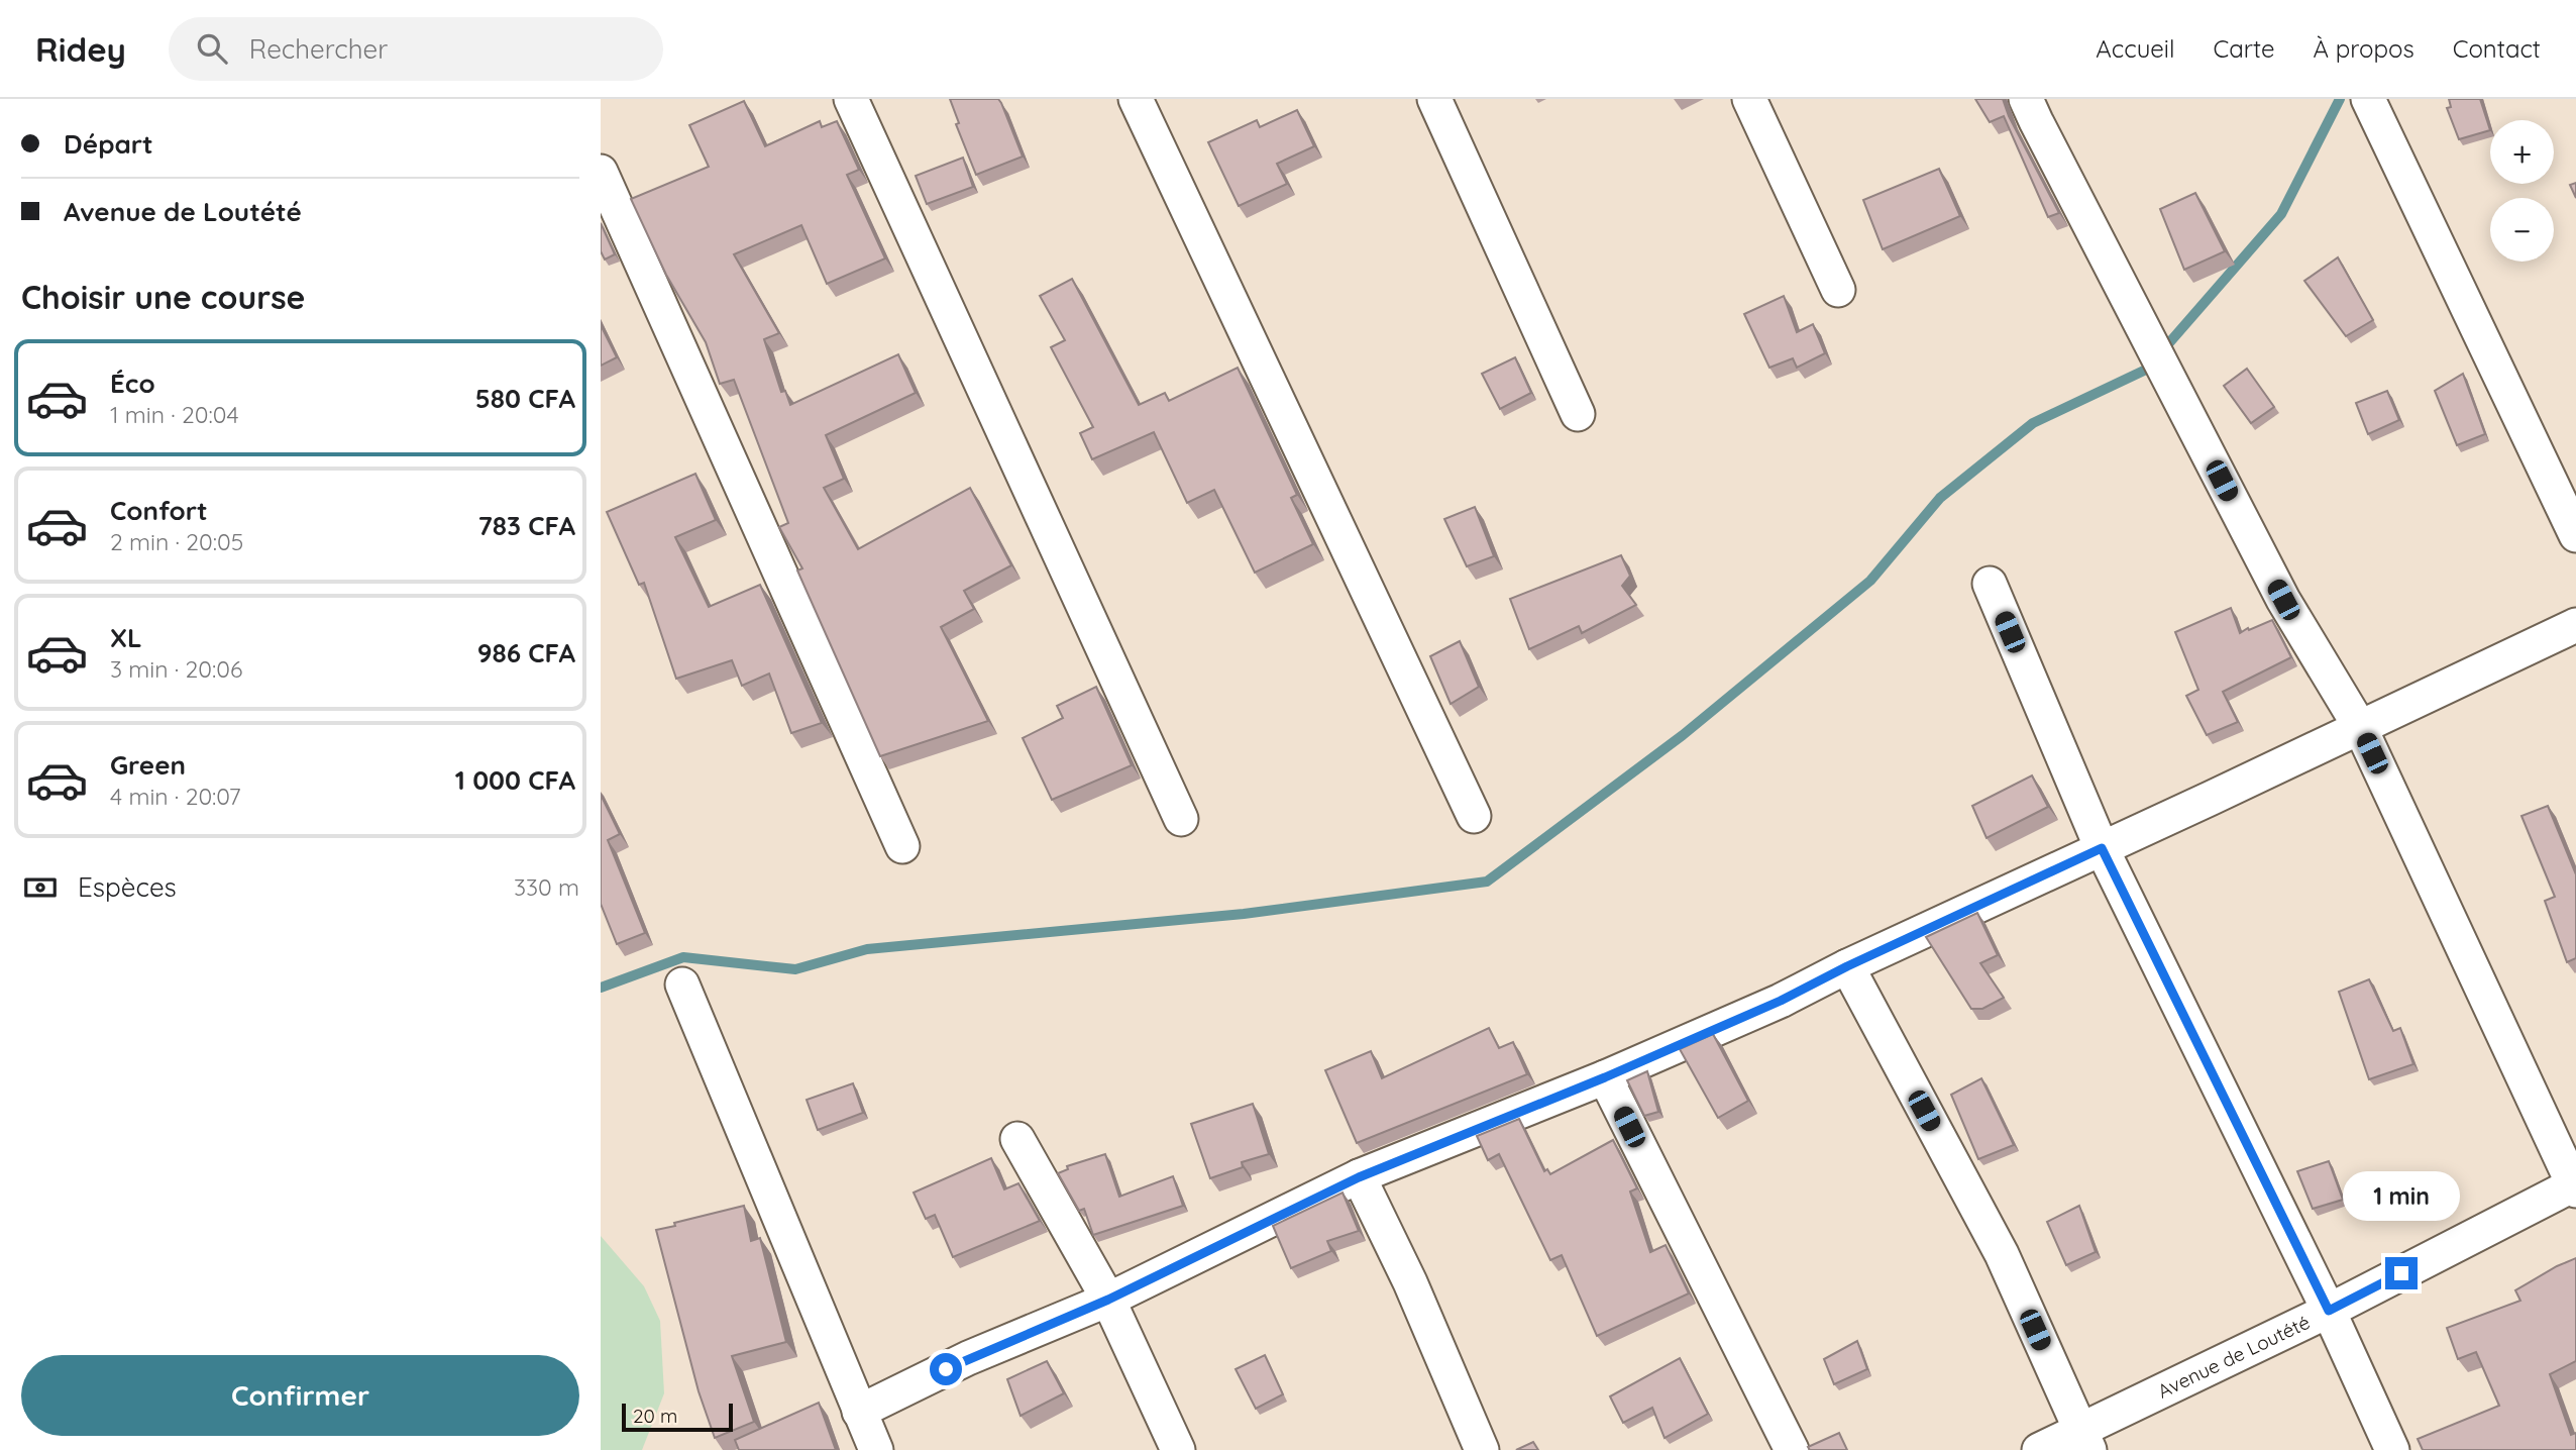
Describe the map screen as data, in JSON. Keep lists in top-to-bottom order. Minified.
{"streets":{"street":["Avenue de Loutété"]},"scale_bar":"20 m","page":{"header":"Ridey","search":"Rechercher","nav":["Accueil","Carte","À propos","Contact"],"banner":["Départ","Avenue de Loutété"],"map_buttons":["+","−"],"heading":"Choisir une course","list":[{"name":"Éco","note":"1 min · 20:04","value":"580 CFA"},{"name":"Confort","note":"2 min · 20:05","value":"783 CFA"},{"name":"XL","note":"3 min · 20:06","value":"986 CFA"},{"name":"Green","note":"4 min · 20:07","value":"1 000 CFA"}],"pay":["Espèces","330 m"],"bubble":"1 min","buttons":"Confirmer","scale":"20 m"}}
